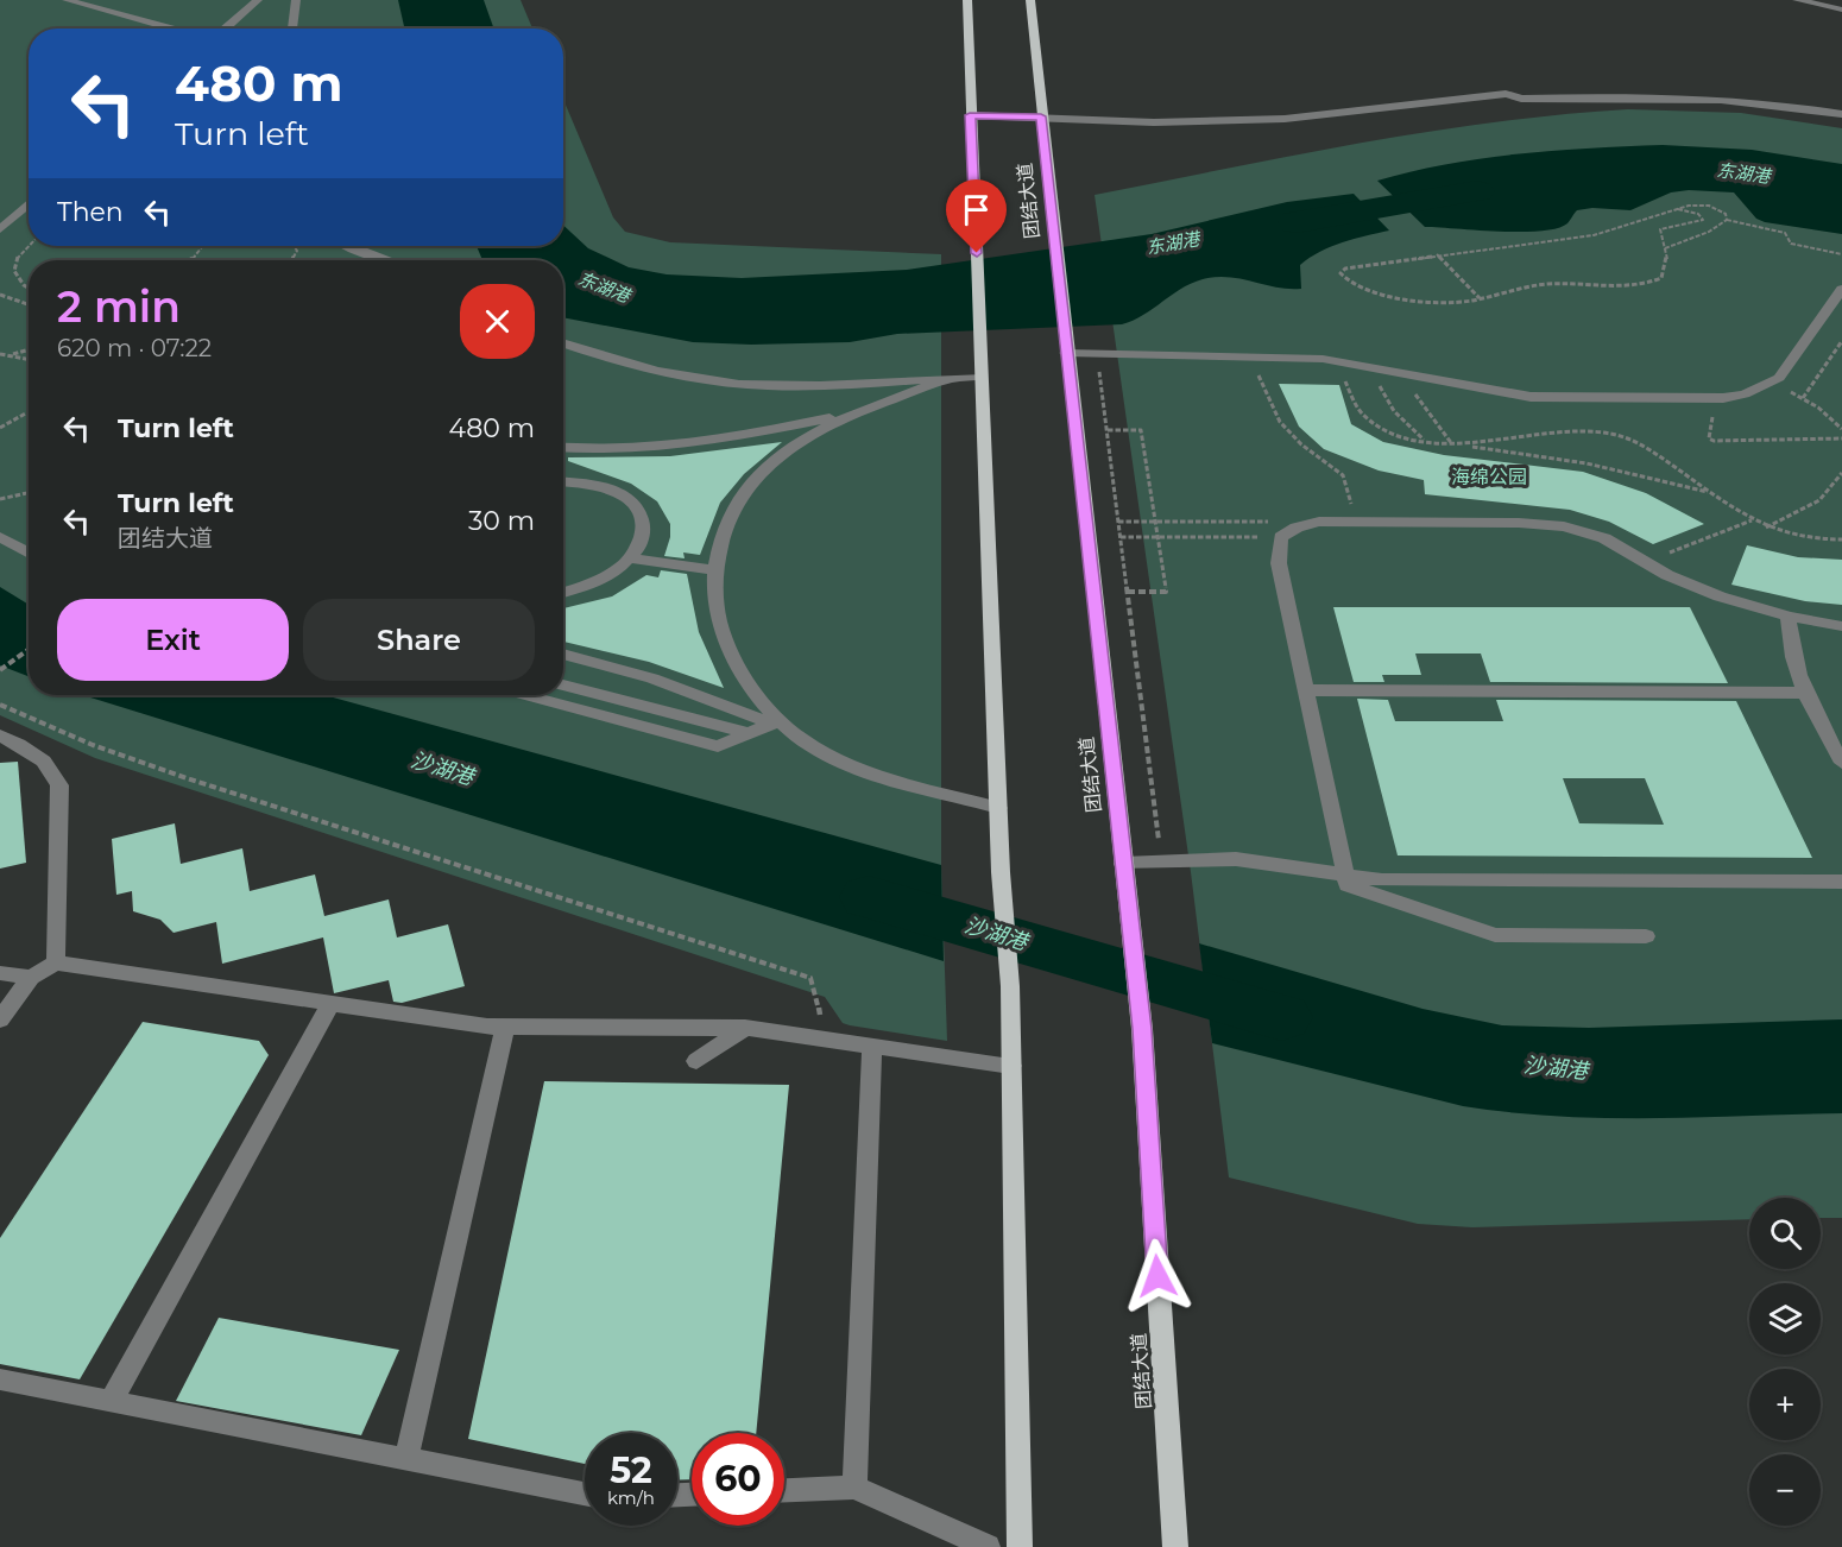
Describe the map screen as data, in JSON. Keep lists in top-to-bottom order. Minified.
{"streets":{"main road":["团结大道"]},"water":["东湖港","沙湖港"],"parks":["海绵公园"],"page":{"turn":["480 m","Turn left"],"then":"Then","heading":["2 min","620 m · 07:22"],"list":[{"name":"Turn left","value":"480 m"},{"name":"Turn left","note":"团结大道","value":"30 m"}],"buttons":["Exit","Share"],"map_buttons":["+","−"],"speed":"52 km/h","limit":"60"}}
